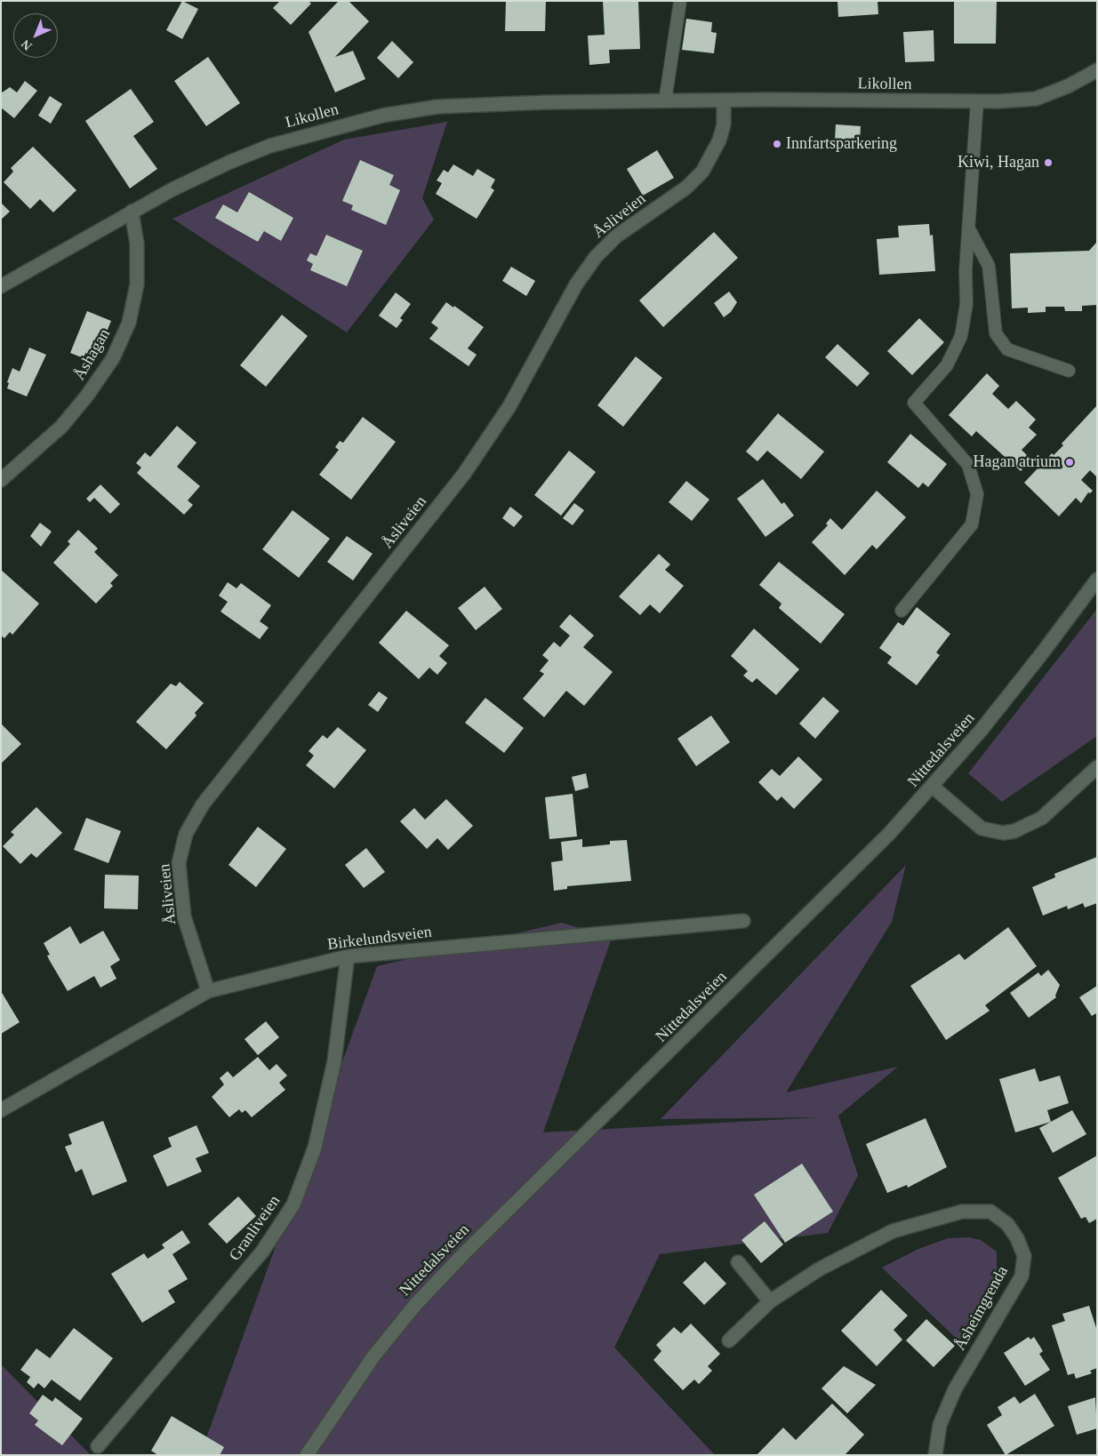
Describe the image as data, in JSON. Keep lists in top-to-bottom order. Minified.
{"streets":{"street":["Likollen","Åsliveien","Åshagan","Nittedalsveien","Birkelundsveien","Granliveien","Åsheimgrenda"]},"crossings":[["Likollen","Åsliveien"],["Likollen","Åshagan"],["Åsliveien","Birkelundsveien"],["Birkelundsveien","Granliveien"]],"places":["Innfartsparkering","Kiwi, Hagan","Hagan atrium"],"north":"bottom left"}
